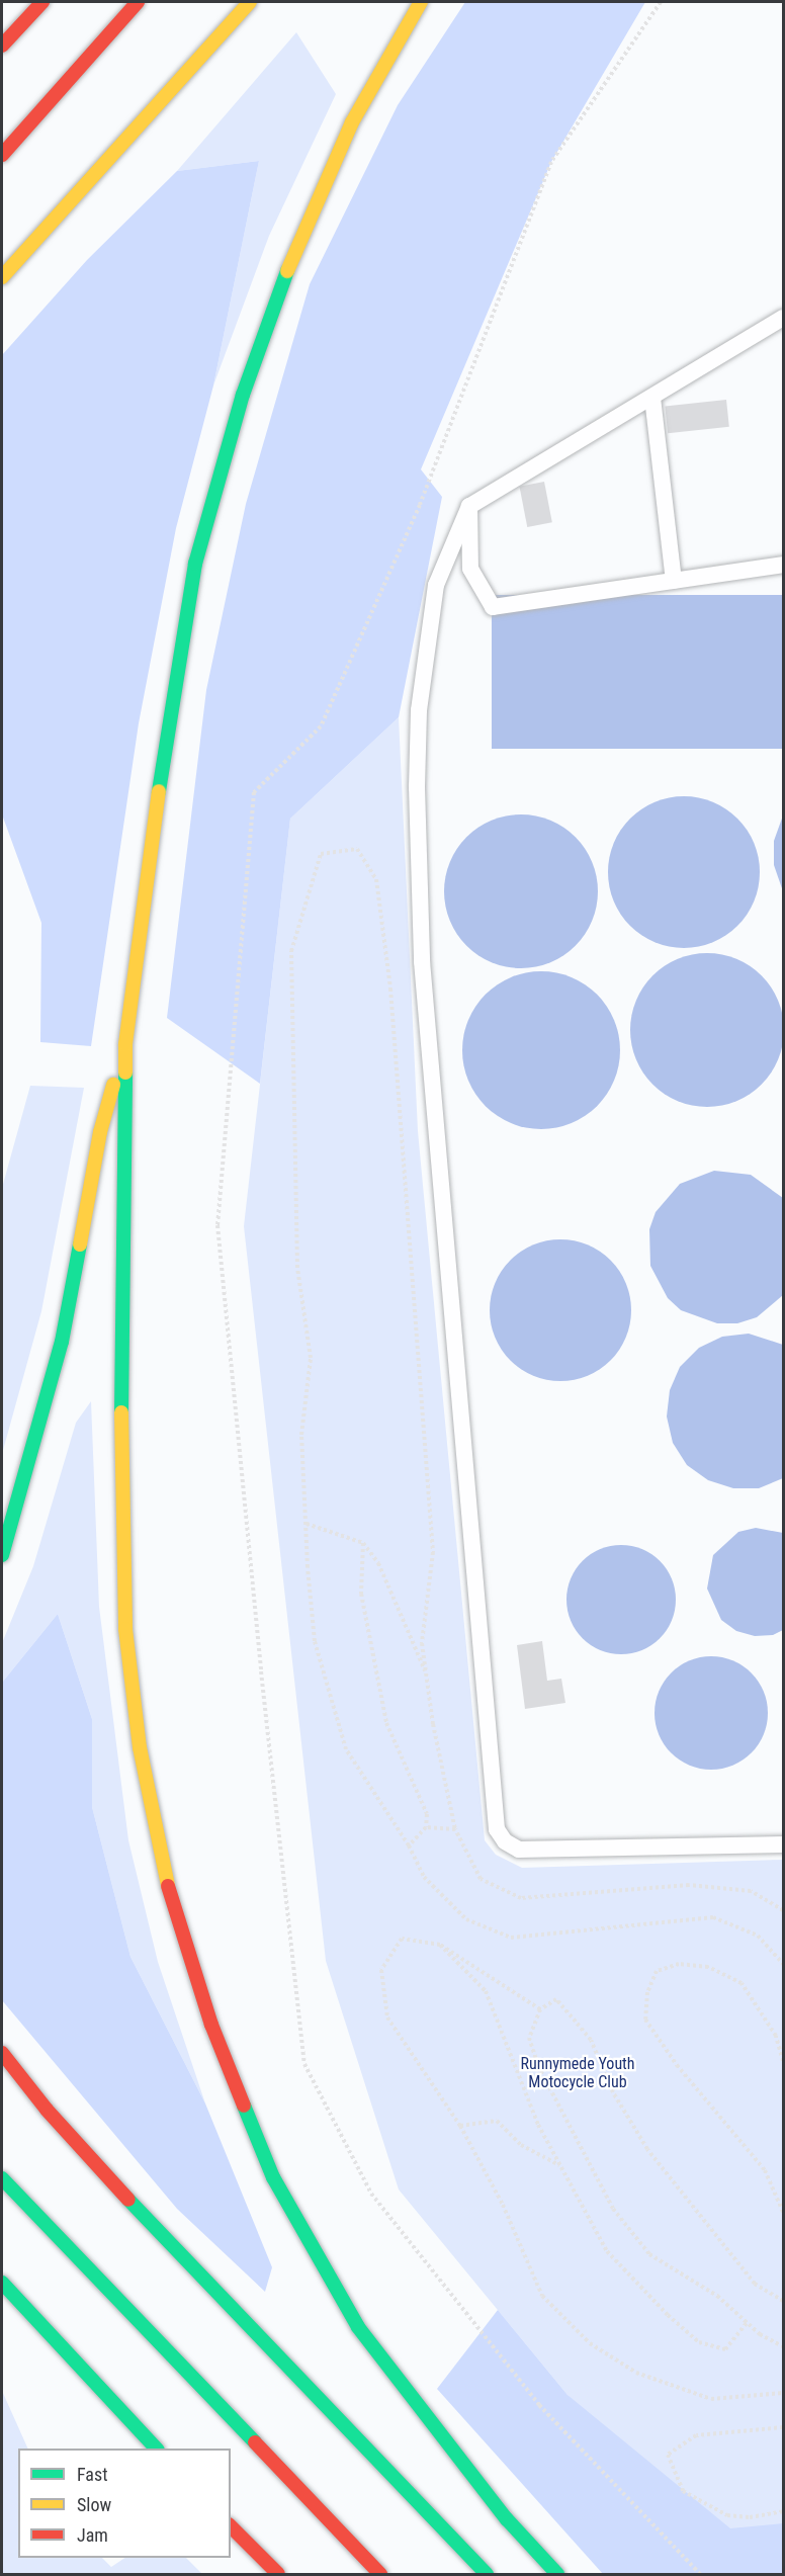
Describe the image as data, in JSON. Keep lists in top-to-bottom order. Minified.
{"parks":["Runnymede Youth Motocycle Club"],"legend":["Fast","Slow","Jam"]}
